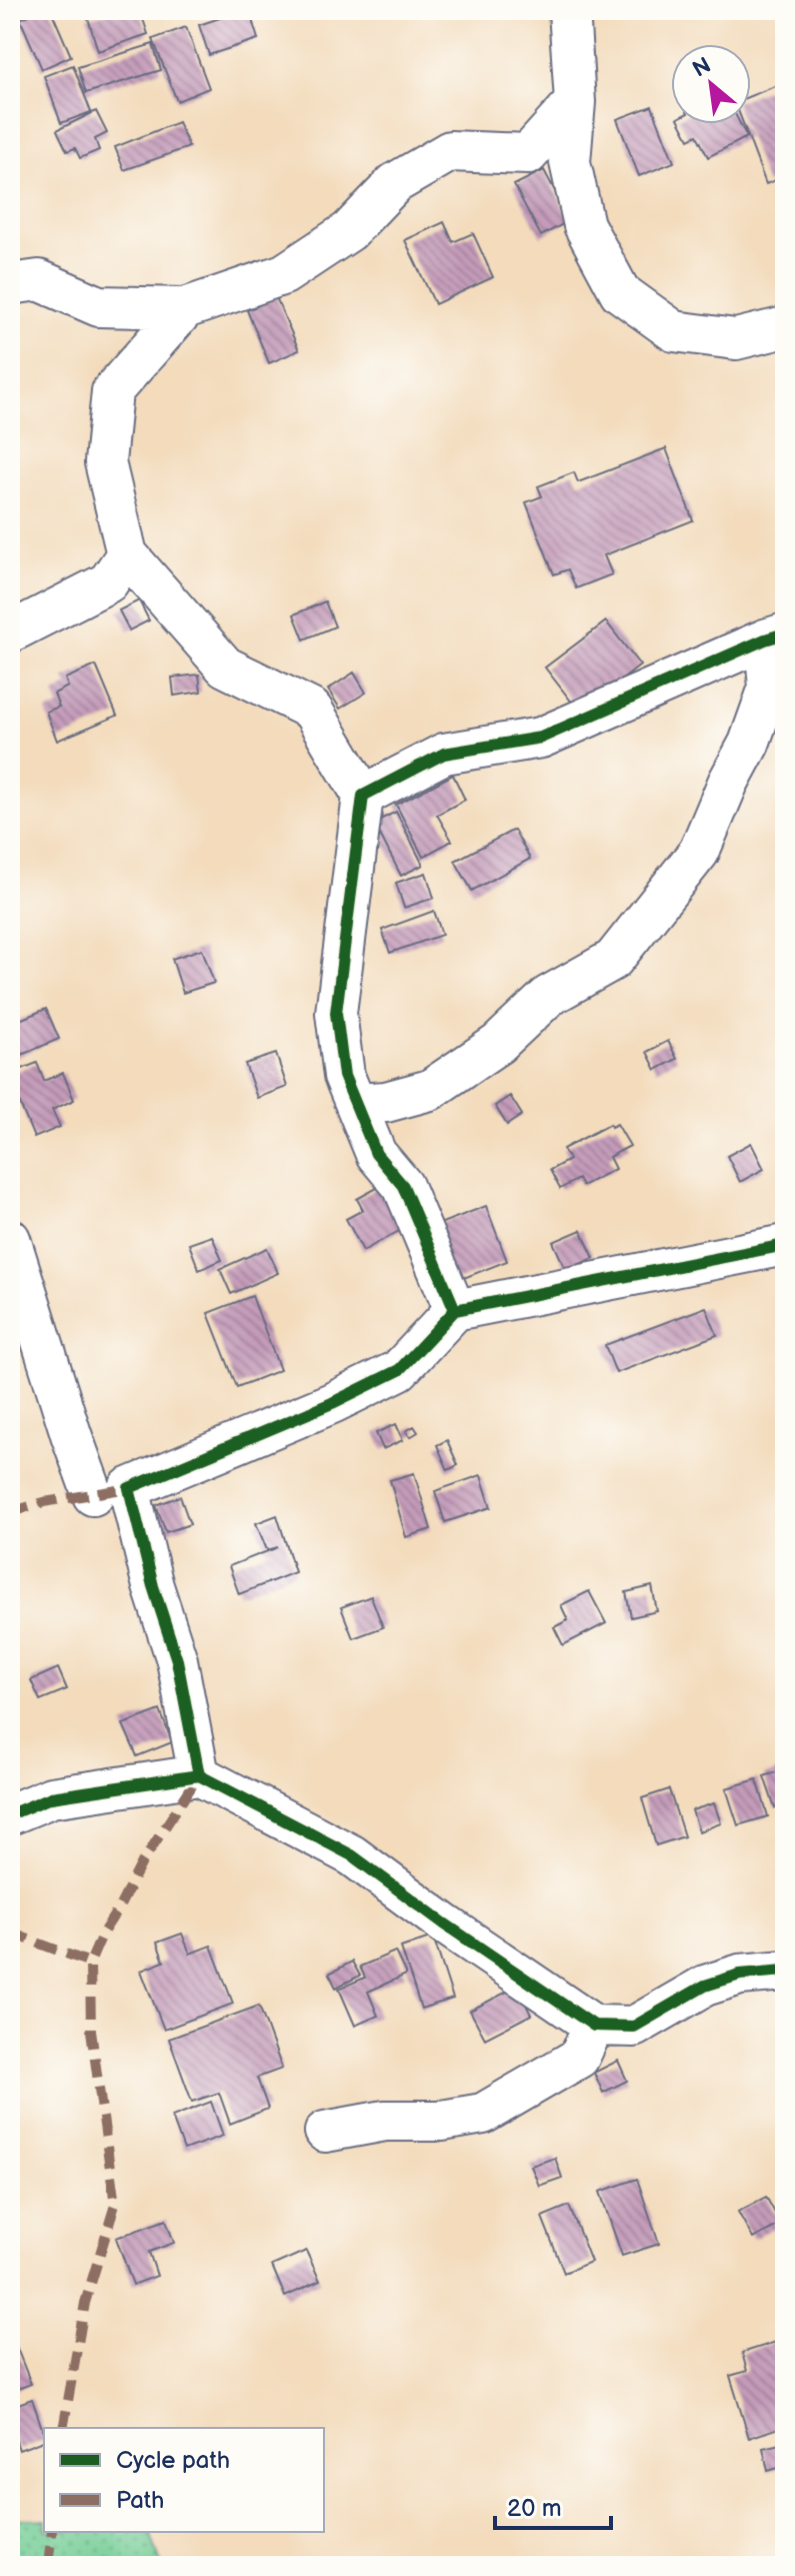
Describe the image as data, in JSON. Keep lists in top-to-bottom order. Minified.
{"legend":["Cycle path","Path"],"scale_bar":"20 m","north":"top left"}
